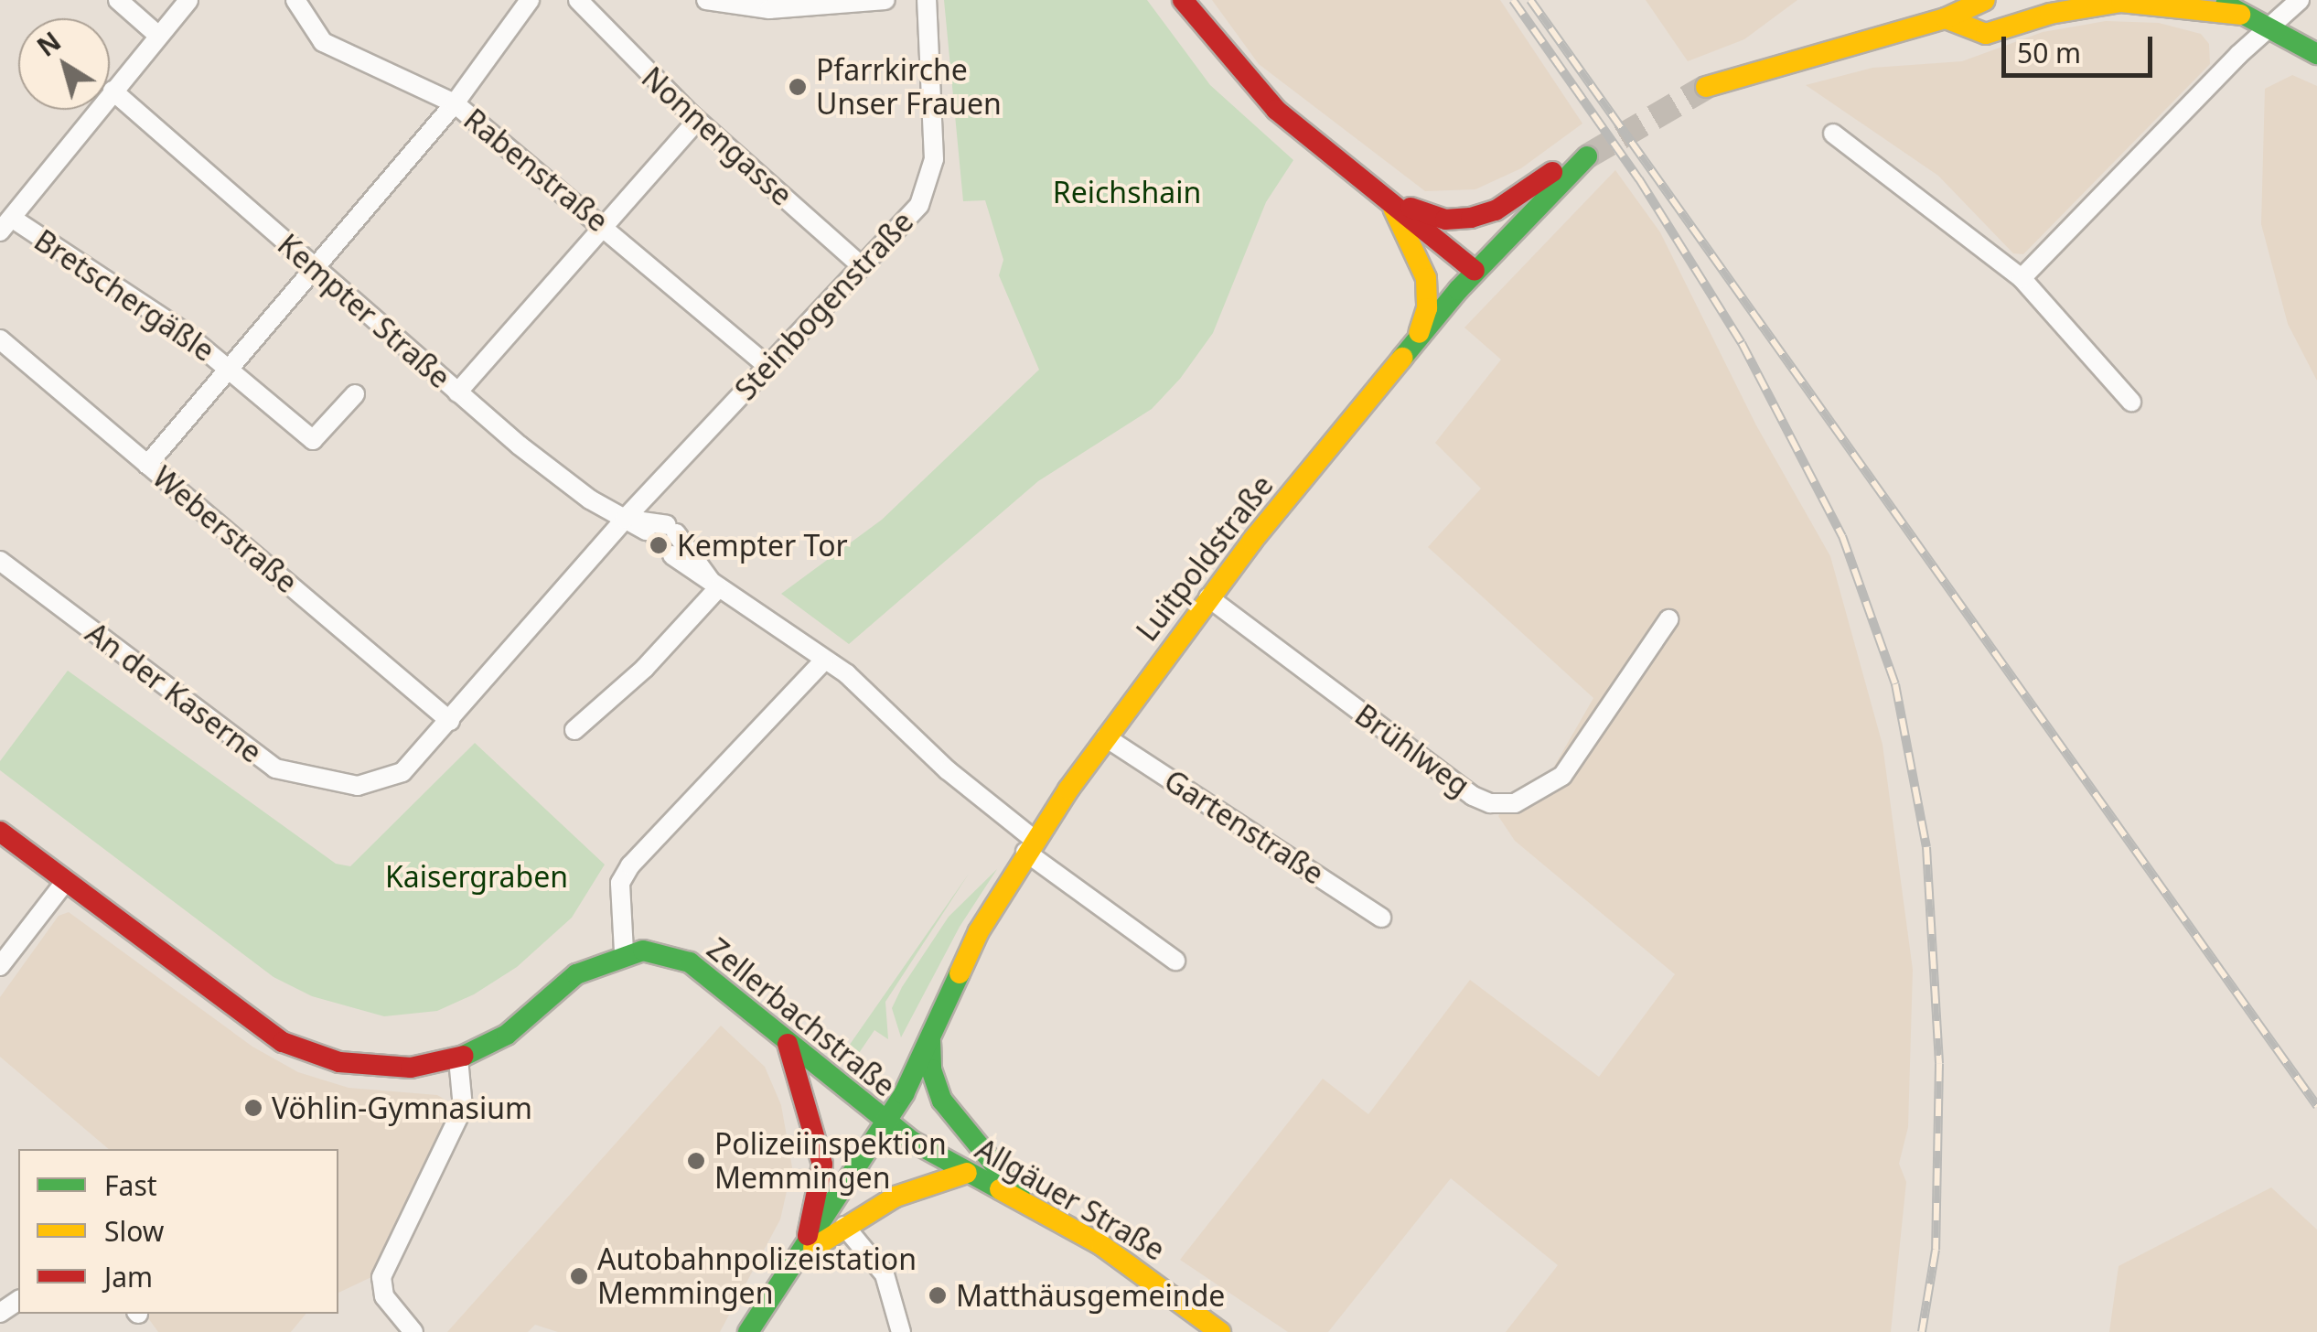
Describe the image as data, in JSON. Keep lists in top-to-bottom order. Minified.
{"streets":{"main road":["Luitpoldstraße","Zellerbachstraße","Allgäuer Straße"],"street":["Nonnengasse","Rabenstraße","Bretschergäßle","Steinbogenstraße","Kempter Straße","Weberstraße","An der Kaserne","Brühlweg","Gartenstraße"]},"crossings":[["Nonnengasse","Steinbogenstraße"],["Rabenstraße","Steinbogenstraße"],["Steinbogenstraße","Kempter Straße"],["Steinbogenstraße","Weberstraße"],["Steinbogenstraße","An der Kaserne"],["Kempter Straße","Luitpoldstraße"],["Weberstraße","An der Kaserne"],["Luitpoldstraße","Brühlweg"],["Luitpoldstraße","Gartenstraße"],["Luitpoldstraße","Zellerbachstraße"],["Luitpoldstraße","Allgäuer Straße"],["Zellerbachstraße","Allgäuer Straße"]],"parks":["Reichshain","Kaisergraben"],"places":["Pfarrkirche Unser Frauen","Kempter Tor","Vöhlin-Gymnasium","Polizeiinspektion Memmingen","Autobahnpolizeistation Memmingen","Matthäusgemeinde"],"legend":["Fast","Slow","Jam"],"scale_bar":"50 m","north":"top left"}
